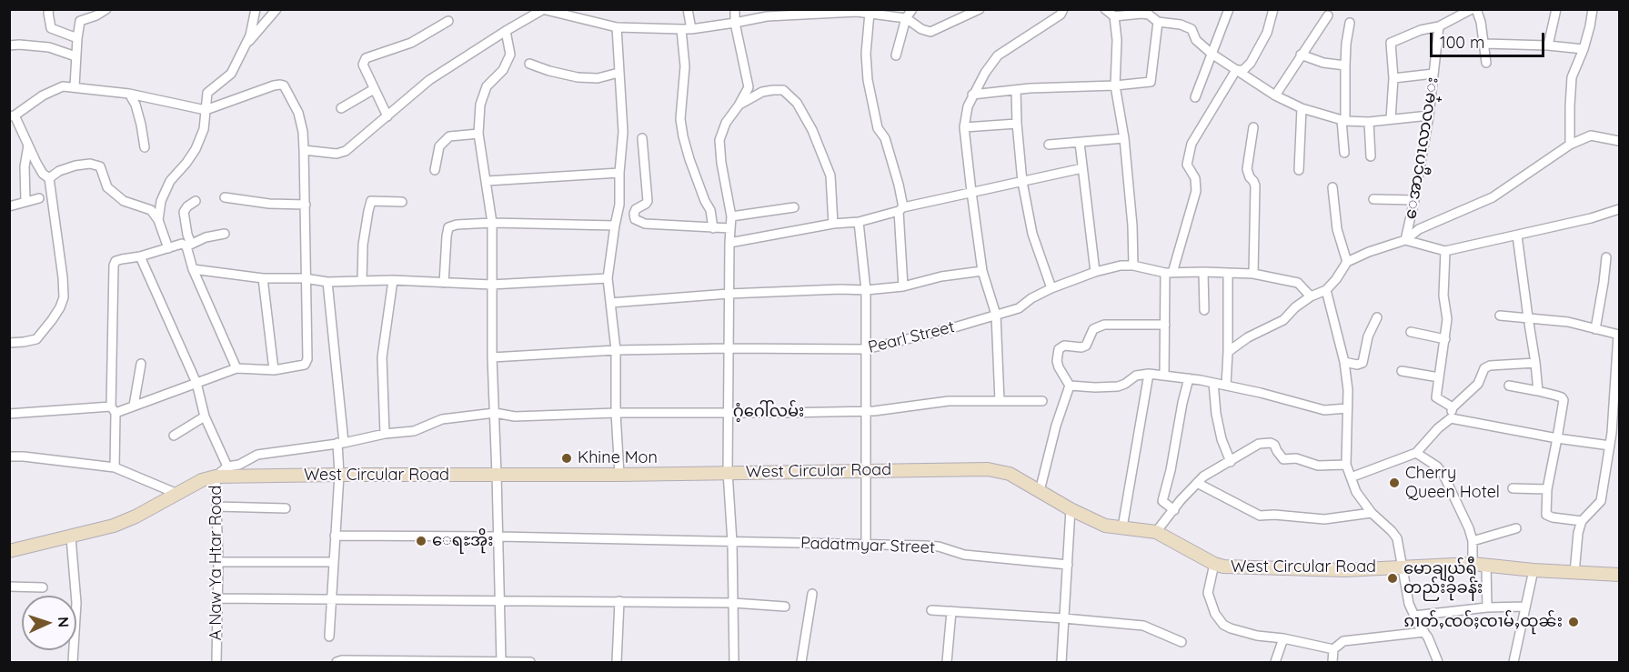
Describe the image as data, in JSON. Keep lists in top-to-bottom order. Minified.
{"streets":{"street":["ေအာင္မဂၤလာလမ္း","Pearl Street","ဂံ့ဂေါ်လမ်း","West Circular Road","Padatmyar Street","A Naw Ya Htar Road"]},"crossings":[["ဂံ့ဂေါ်လမ်း","A Naw Ya Htar Road"],["West Circular Road","A Naw Ya Htar Road"]],"places":["Khine Mon","Cherry Queen Hotel","ေရႊအိုး","မောချယ်ရီ တည်းခိုခန်း","ၵၢတ်ႇၸဝ်ႈၸၢမ်ႇထုၼ်း"],"scale_bar":"100 m","north":"right"}
